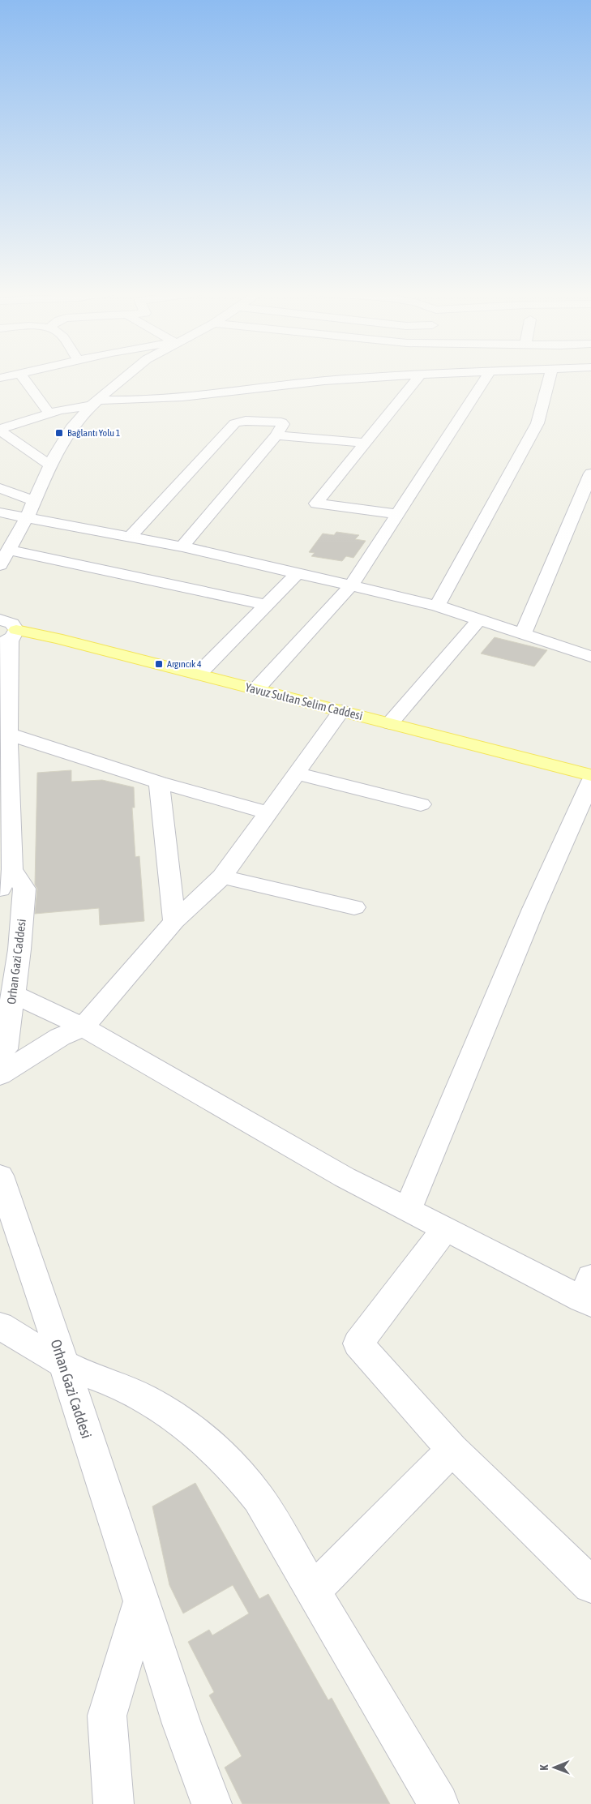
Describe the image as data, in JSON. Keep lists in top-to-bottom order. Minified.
{"streets":{"main road":["Yavuz Sultan Selim Caddesi"],"street":["Orhan Gazi Caddesi"]},"places":{"transit":["Bağlantı Yolu 1","Argıncık 4"]},"north":"left"}
